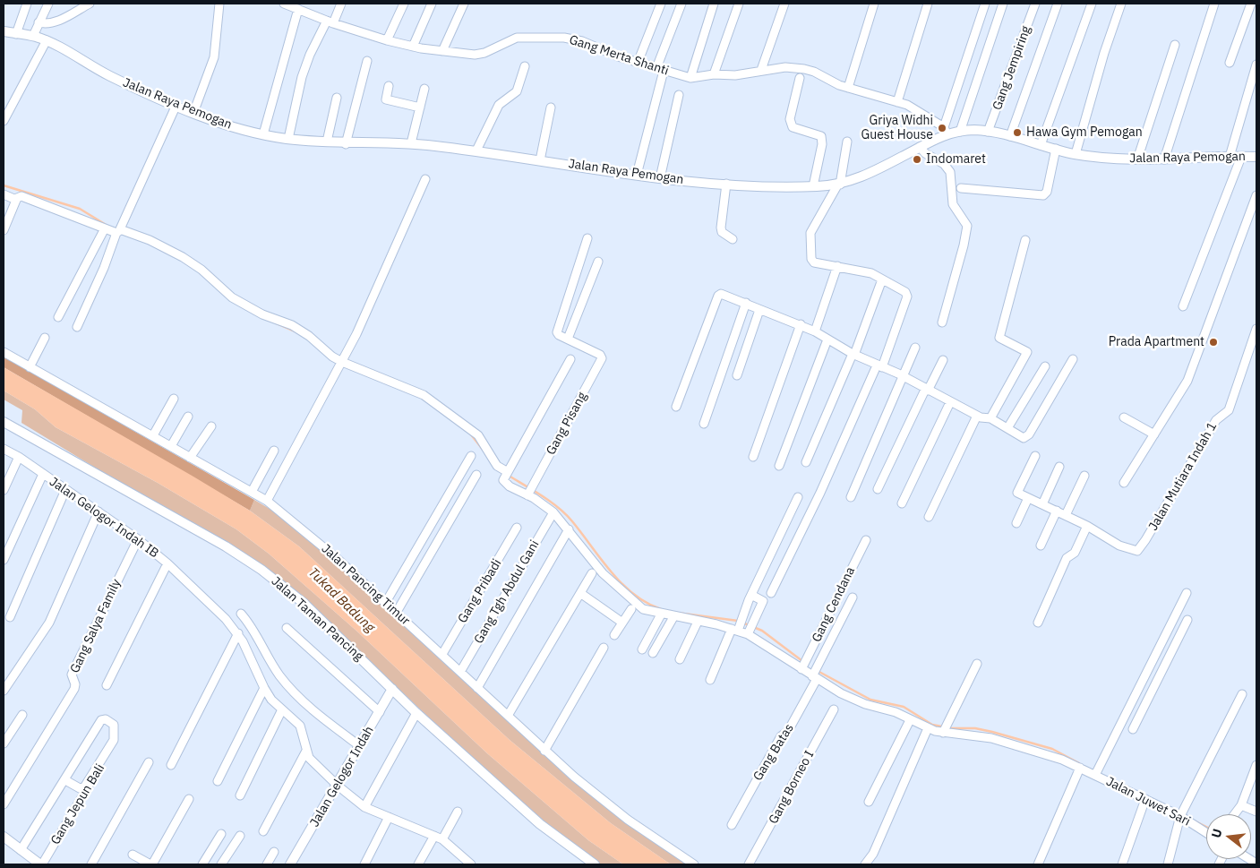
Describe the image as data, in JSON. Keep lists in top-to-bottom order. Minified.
{"streets":{"street":["Gang Merta Shanti","Gang Jempiring","Jalan Raya Pemogan","Gang Pisang","Jalan Mutiara Indah 1","Jalan Gelogor Indah IB","Jalan Pancing Timur","Gang Pribadi","Gang Tgh Abdul Gani","Gang Cendana","Jalan Taman Pancing","Gang Salya Family","Gang Batas","Jalan Gelogor Indah","Gang Borneo I","Jalan Juwet Sari","Gang Jepun Bali"]},"crossings":[["Gang Merta Shanti","Jalan Raya Pemogan"],["Gang Jempiring","Jalan Raya Pemogan"],["Gang Pisang","Jalan Juwet Sari"],["Jalan Gelogor Indah IB","Gang Salya Family"],["Jalan Gelogor Indah IB","Jalan Gelogor Indah"],["Jalan Pancing Timur","Gang Pribadi"],["Jalan Pancing Timur","Gang Tgh Abdul Gani"],["Gang Tgh Abdul Gani","Jalan Juwet Sari"],["Gang Cendana","Jalan Juwet Sari"],["Jalan Taman Pancing","Jalan Gelogor Indah"],["Gang Batas","Jalan Juwet Sari"]],"water":["Tukad Badung"],"places":["Griya Widhi Guest House","Hawa Gym Pemogan","Indomaret","Prada Apartment"],"north":"left"}
